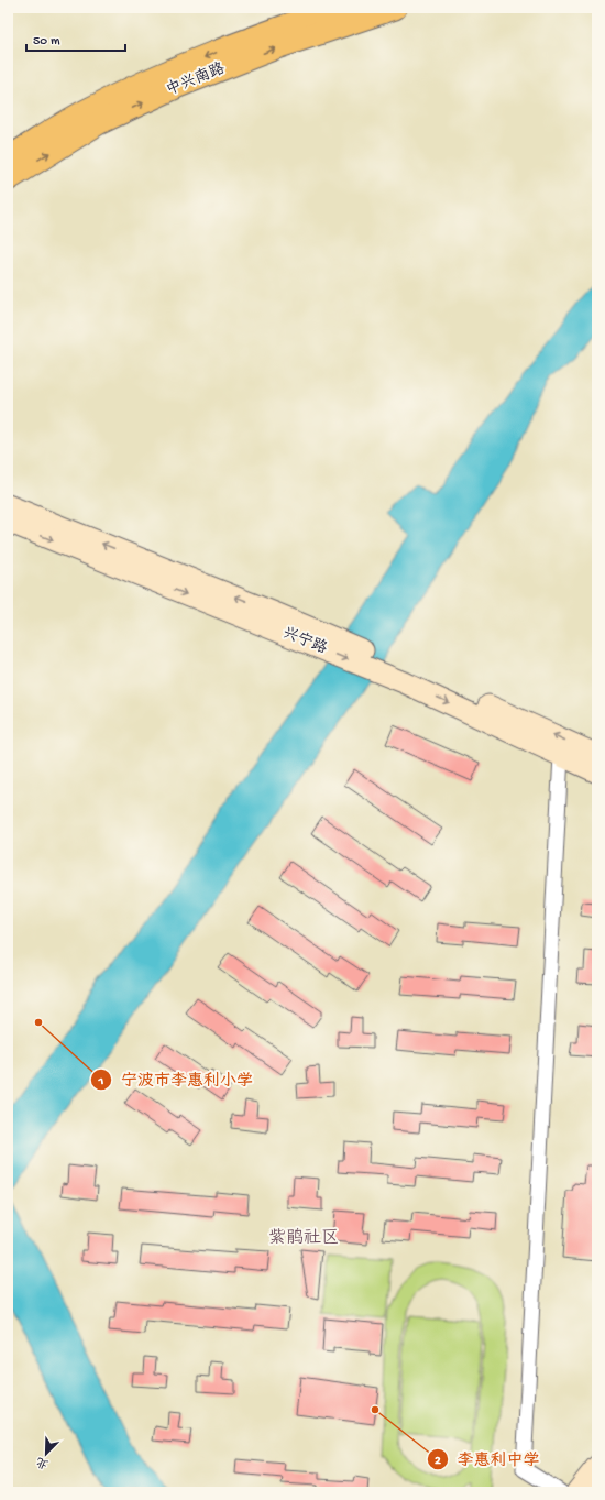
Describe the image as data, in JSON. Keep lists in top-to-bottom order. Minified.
{"streets":{"main road":["中兴南路","兴宁路"]},"districts":["紫鹃社区"],"places":["宁波市李惠利小学","李惠利中学"],"scale_bar":"50 m","north":"bottom left"}
